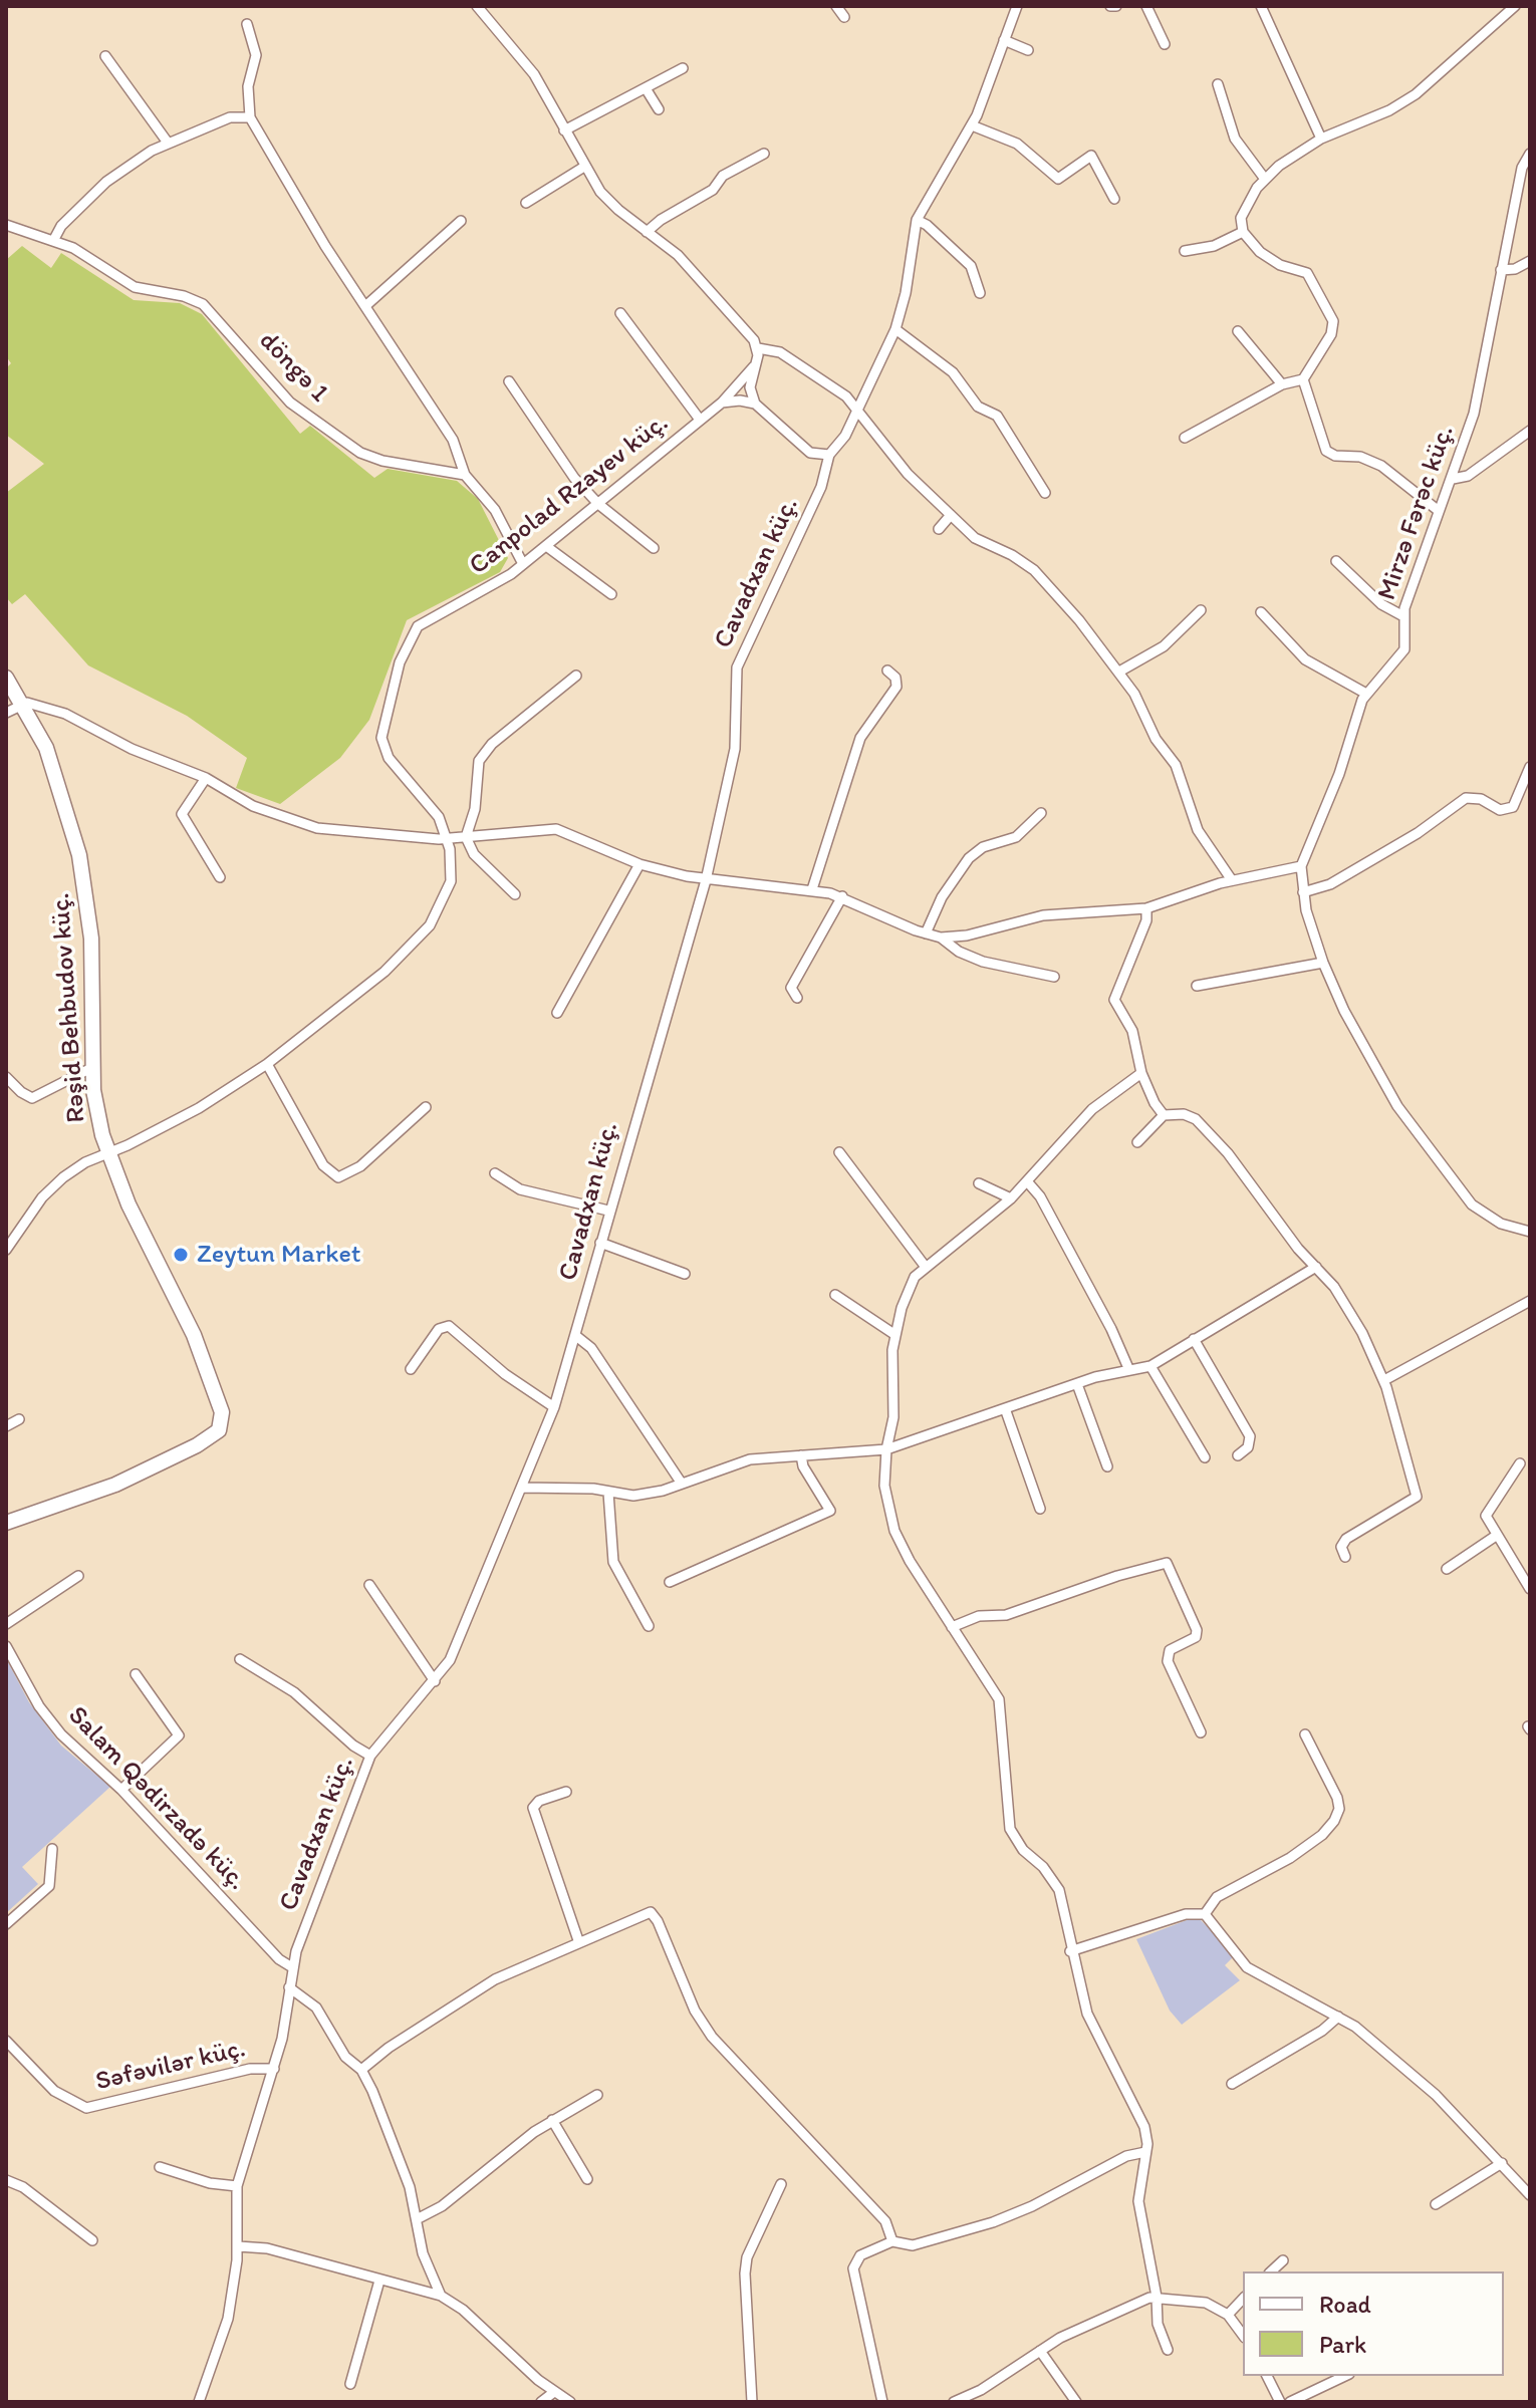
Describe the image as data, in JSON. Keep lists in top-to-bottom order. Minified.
{"streets":{"street":["döngə 1","Canpolad Rzayev küç.","Mirzə Fərəc küç.","Cavadxan küç.","Rəşid Behbudov küç.","Salam Qədirzadə küç.","Səfəvilər küç."]},"crossings":[["Canpolad Rzayev küç.","Rəşid Behbudov küç."],["Cavadxan küç.","Salam Qədirzadə küç."],["Cavadxan küç.","Səfəvilər küç."]],"places":["Zeytun Market"],"legend":["Road","Park"]}
